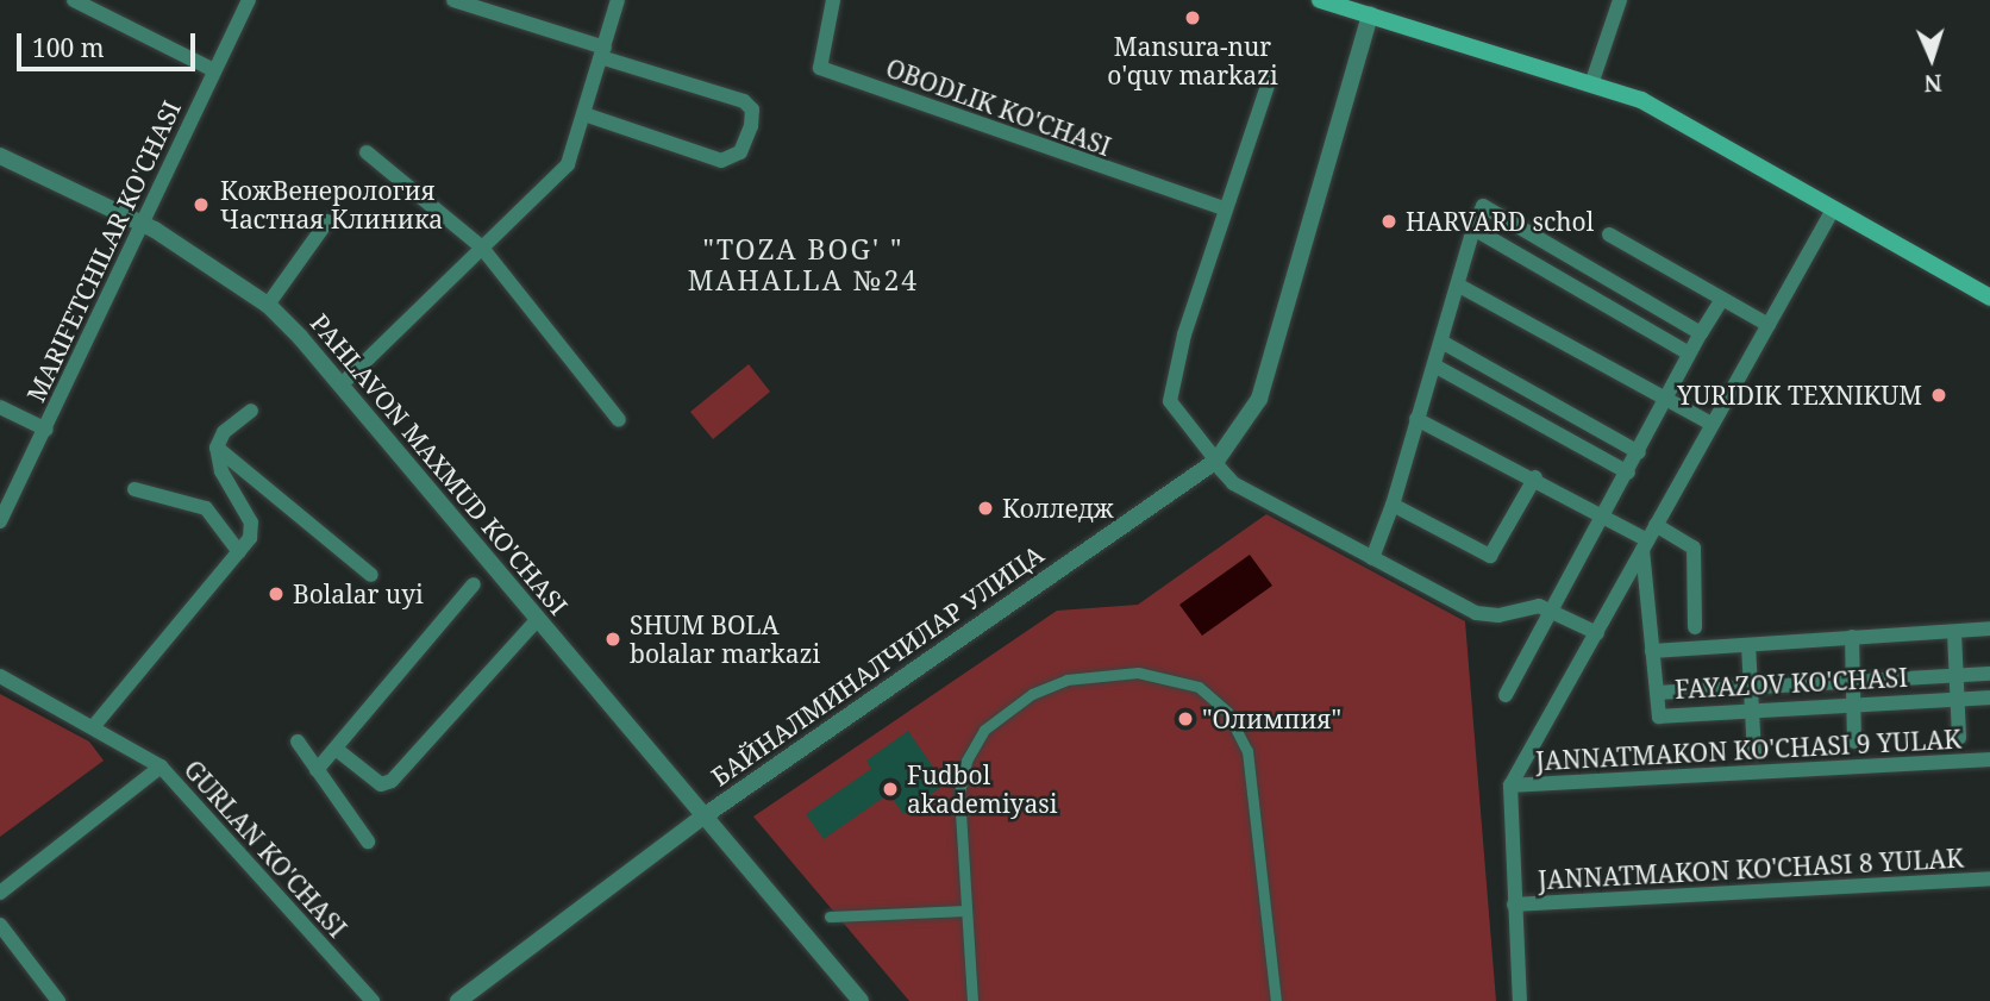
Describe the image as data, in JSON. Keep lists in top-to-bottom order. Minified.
{"streets":{"street":["OBODLIK KO'CHASI","MARIFETCHILAR KO'CHASI","PAHLAVON MAXMUD KO'CHASI","БАЙНАЛМИНАЛЧИЛАР УЛИЦА","FAYAZOV KO'CHASI","JANNATMAKON KO'CHASI 9 YULAK","GURLAN KO'CHASI","JANNATMAKON KO'CHASI 8 YULAK"]},"crossings":[["MARIFETCHILAR KO'CHASI","PAHLAVON MAXMUD KO'CHASI"],["PAHLAVON MAXMUD KO'CHASI","БАЙНАЛМИНАЛЧИЛАР УЛИЦА"]],"districts":["\"TOZA BOG' \" MAHALLA №24"],"places":["Mansura-nur o'quv markazi","КожВенерология Частная Клиника","HARVARD schol","YURIDIK TEXNIKUM","Колледж","Bolalar uyi","SHUM BOLA bolalar markazi","\"Олимпия\"","Fudbol akademiyasi"],"scale_bar":"100 m","north":"bottom"}
